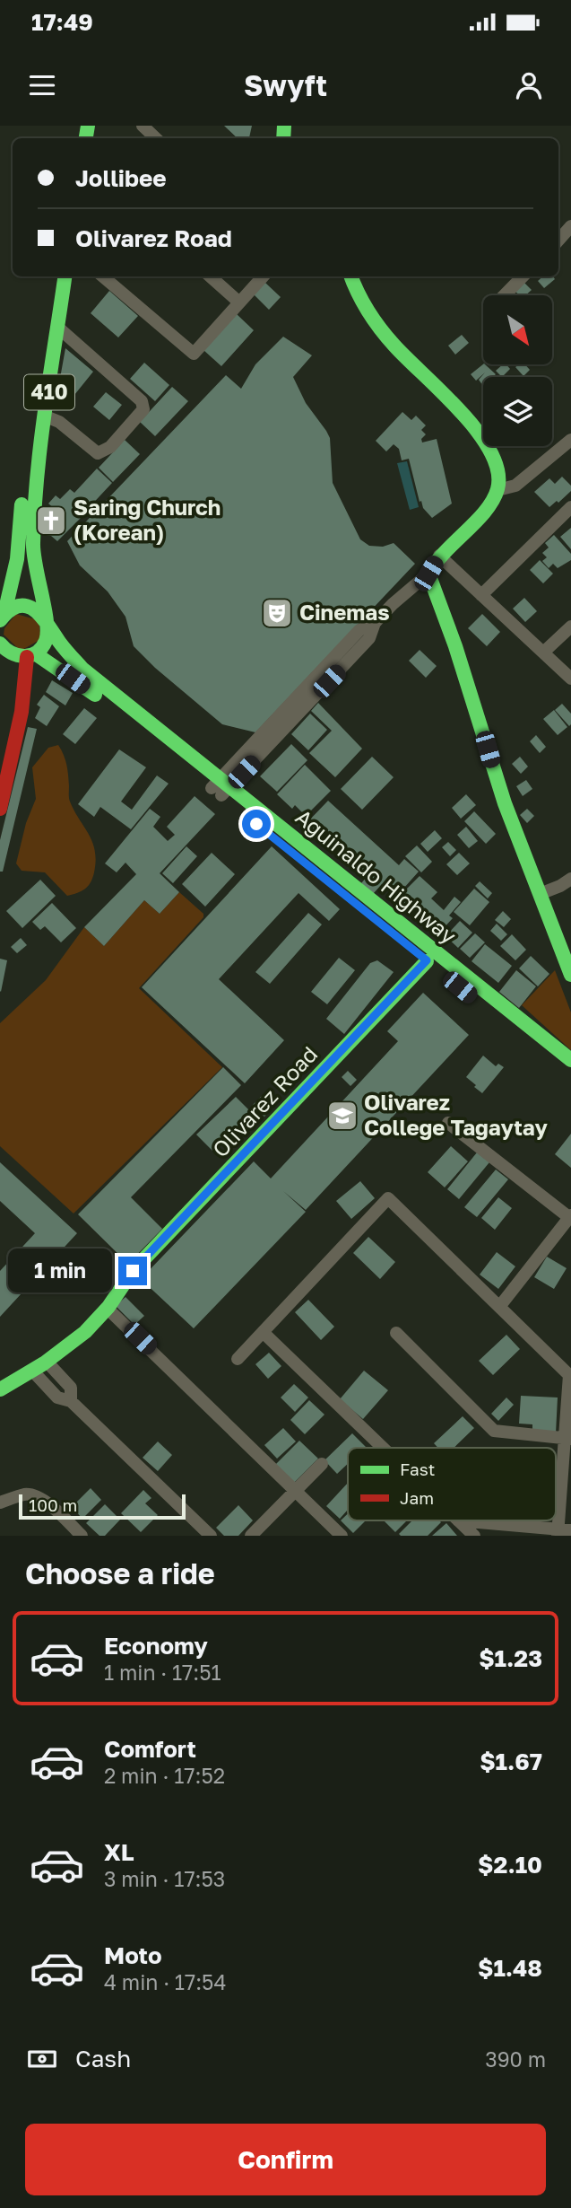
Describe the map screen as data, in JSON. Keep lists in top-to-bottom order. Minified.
{"streets":{"main road":["410","Aguinaldo Highway","Olivarez Road"]},"crossings":[["410","Aguinaldo Highway"],["Aguinaldo Highway","Olivarez Road"]],"places":{"church":["Saring Church (Korean)"],"theatre":["Cinemas"],"school or university":["Olivarez College Tagaytay"]},"legend":["Fast","Jam"],"scale_bar":"100 m","north":"bottom right","page":{"status":"17:49","header":"Swyft","banner":["Jollibee","Olivarez Road"],"bubble":"1 min","scale":"100 m","heading":"Choose a ride","list":[{"name":"Economy","note":"1 min · 17:51","value":"$1.23"},{"name":"Comfort","note":"2 min · 17:52","value":"$1.67"},{"name":"XL","note":"3 min · 17:53","value":"$2.10"},{"name":"Moto","note":"4 min · 17:54","value":"$1.48"}],"pay":["Cash","390 m"],"buttons":"Confirm"}}
